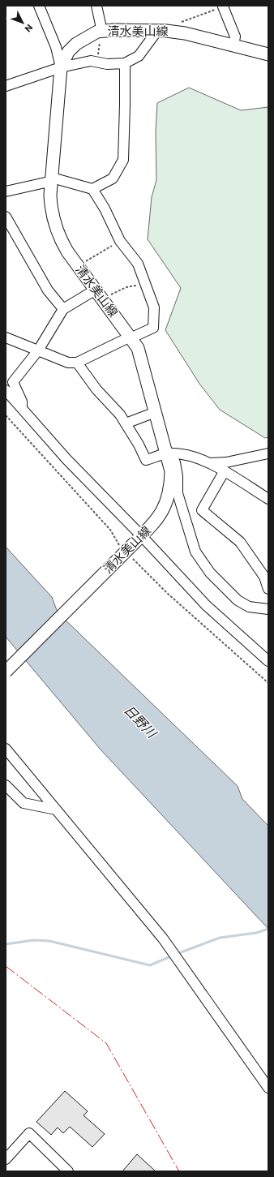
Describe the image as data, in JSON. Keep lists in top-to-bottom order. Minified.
{"streets":{"main road":["清水美山線"]},"water":["日野川"],"north":"bottom right"}
